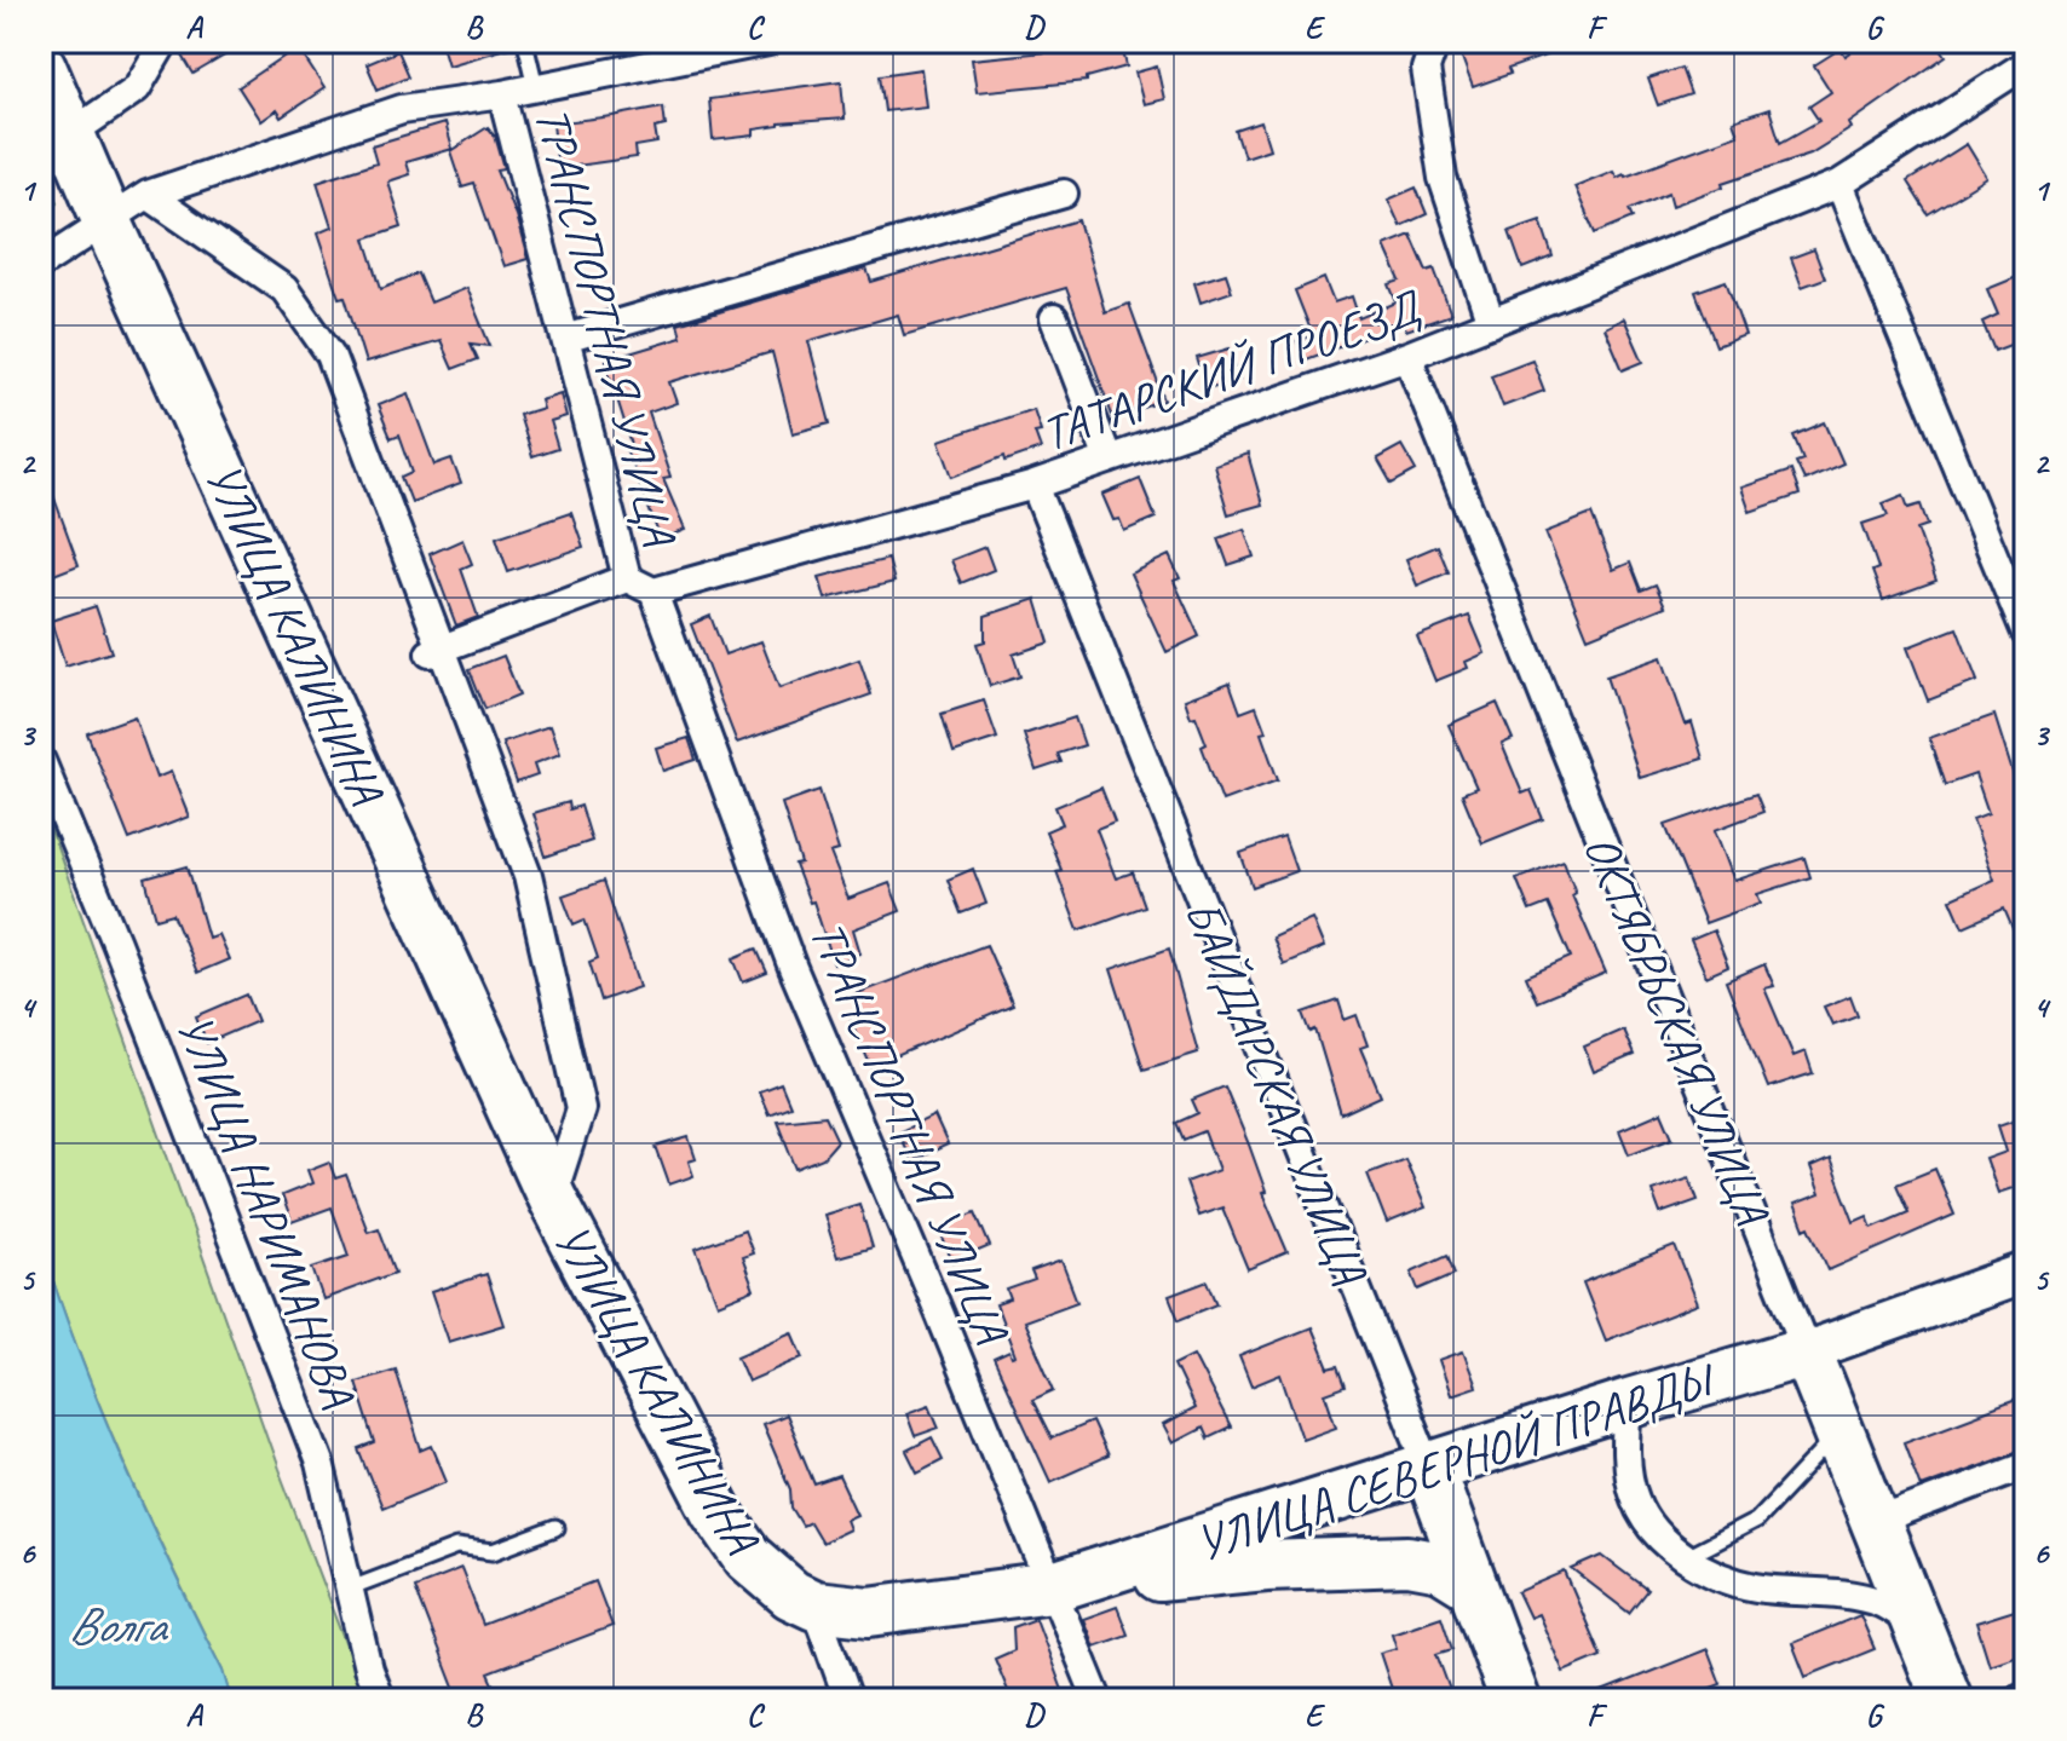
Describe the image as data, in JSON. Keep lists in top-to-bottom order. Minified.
{"streets":{"highway":["УЛИЦА КАЛИНИНА","ОКТЯБРЬСКАЯ УЛИЦА","БАЙДАРСКАЯ УЛИЦА","УЛИЦА СЕВЕРНОЙ ПРАВДЫ"],"street":["ТРАНСПОРТНАЯ УЛИЦА","ТАТАРСКИЙ ПРОЕЗД","УЛИЦА НАРИМАНОВА"]},"crossings":[["ТРАНСПОРТНАЯ УЛИЦА","ТАТАРСКИЙ ПРОЕЗД"],["ТРАНСПОРТНАЯ УЛИЦА","УЛИЦА СЕВЕРНОЙ ПРАВДЫ"],["ТАТАРСКИЙ ПРОЕЗД","ОКТЯБРЬСКАЯ УЛИЦА"],["ТАТАРСКИЙ ПРОЕЗД","БАЙДАРСКАЯ УЛИЦА"],["УЛИЦА КАЛИНИНА","УЛИЦА СЕВЕРНОЙ ПРАВДЫ"],["ОКТЯБРЬСКАЯ УЛИЦА","УЛИЦА СЕВЕРНОЙ ПРАВДЫ"],["БАЙДАРСКАЯ УЛИЦА","УЛИЦА СЕВЕРНОЙ ПРАВДЫ"]],"water":["Волга"],"grid":{"columns":["A","B","C","D","E","F","G"],"rows":["1","2","3","4","5","6"]}}
